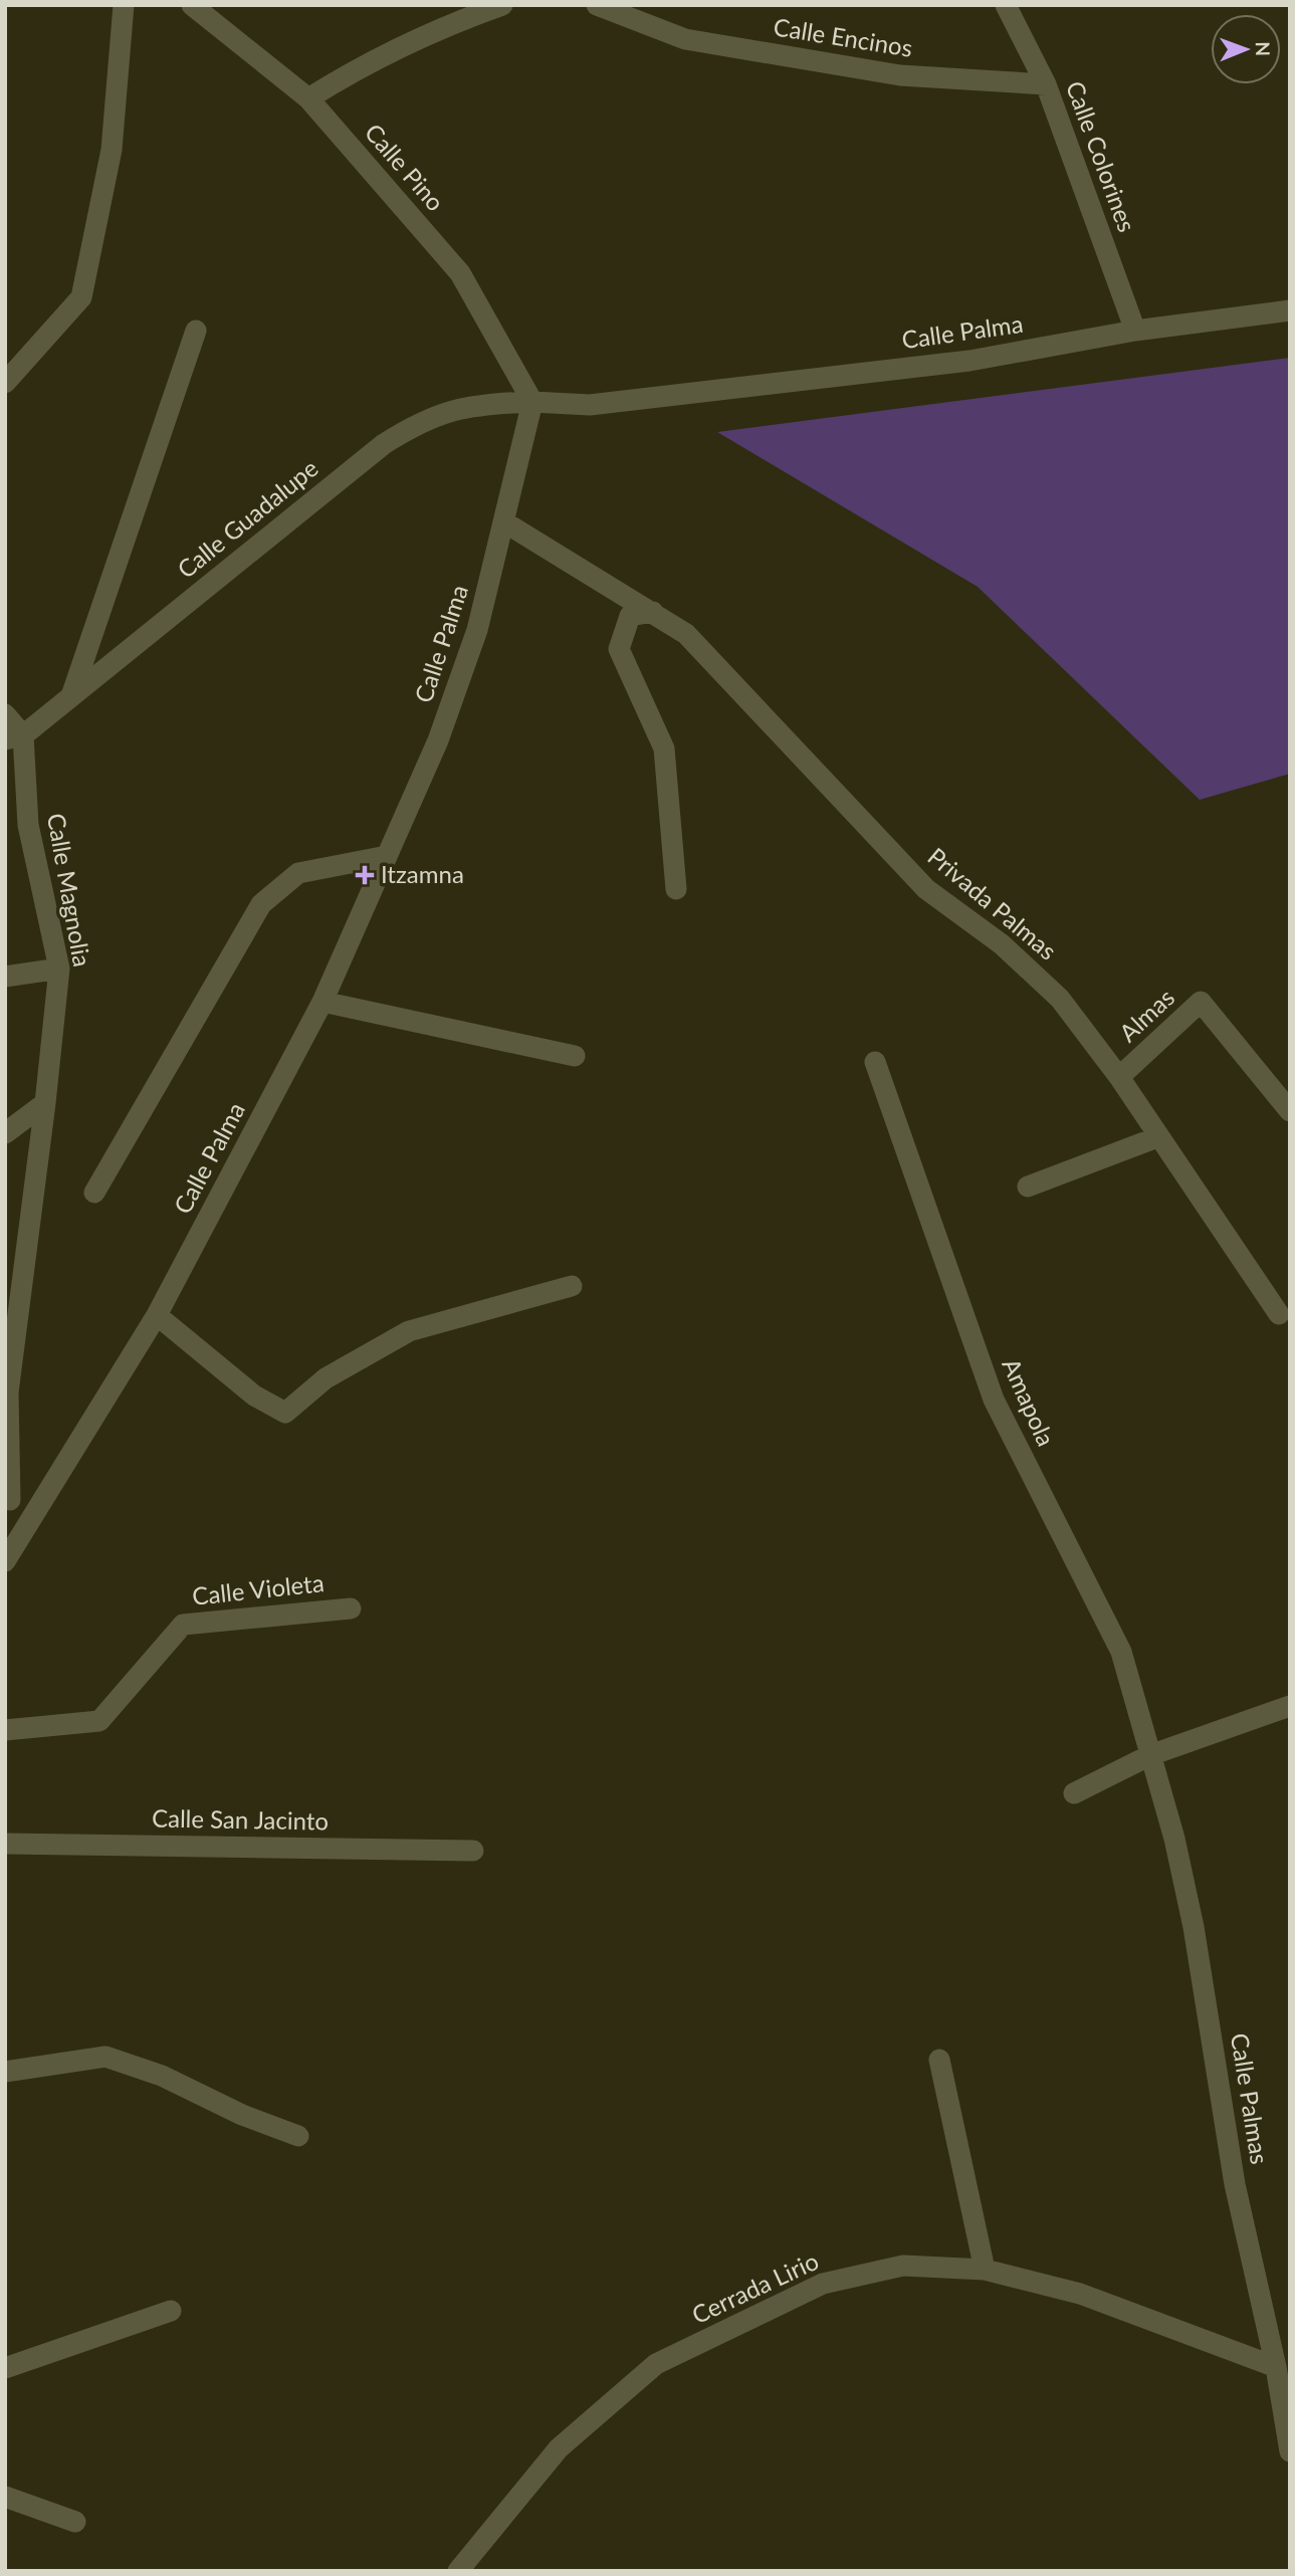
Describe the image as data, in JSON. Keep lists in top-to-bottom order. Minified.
{"streets":{"street":["Calle Encinos","Calle Colorines","Calle Pino","Calle Palma","Calle Guadalupe","Calle Magnolia","Privada Palmas","Almas","Amapola","Calle Violeta","Calle San Jacinto","Calle Palmas","Cerrada Lirio"]},"crossings":[["Calle Encinos","Calle Colorines"],["Calle Colorines","Calle Palma"],["Calle Pino","Calle Palma"],["Calle Pino","Calle Guadalupe"],["Calle Palma","Calle Guadalupe"],["Calle Palma","Privada Palmas"],["Calle Guadalupe","Calle Magnolia"],["Privada Palmas","Almas"],["Amapola","Calle Palmas"],["Calle Palmas","Cerrada Lirio"]],"places":{"health":["Itzamna"]},"north":"right"}
